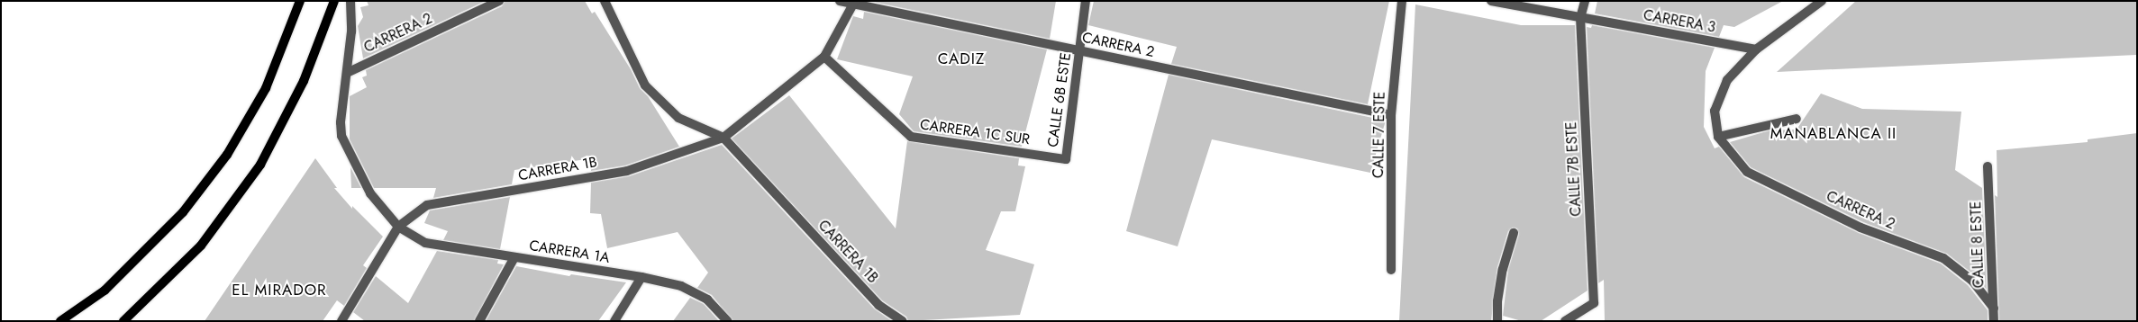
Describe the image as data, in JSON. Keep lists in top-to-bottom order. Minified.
{"streets":{"street":["CARRERA 3","CARRERA 2","CALLE 6B ESTE","CARRERA 1C SUR","CALLE 7 ESTE","CARRERA 1B","CALLE 7B ESTE","CALLE 8 ESTE","CARRERA 1A"]},"crossings":[["CARRERA 3","CALLE 7B ESTE"],["CARRERA 2","CALLE 6B ESTE"],["CARRERA 2","CALLE 7 ESTE"],["CARRERA 2","CARRERA 1B"],["CARRERA 2","CALLE 8 ESTE"],["CARRERA 2","CARRERA 1A"],["CALLE 6B ESTE","CARRERA 1C SUR"],["CARRERA 1C SUR","CARRERA 1B"],["CARRERA 1B","CARRERA 1A"]],"districts":["CADIZ","MANABLANCA II","EL MIRADOR"]}
